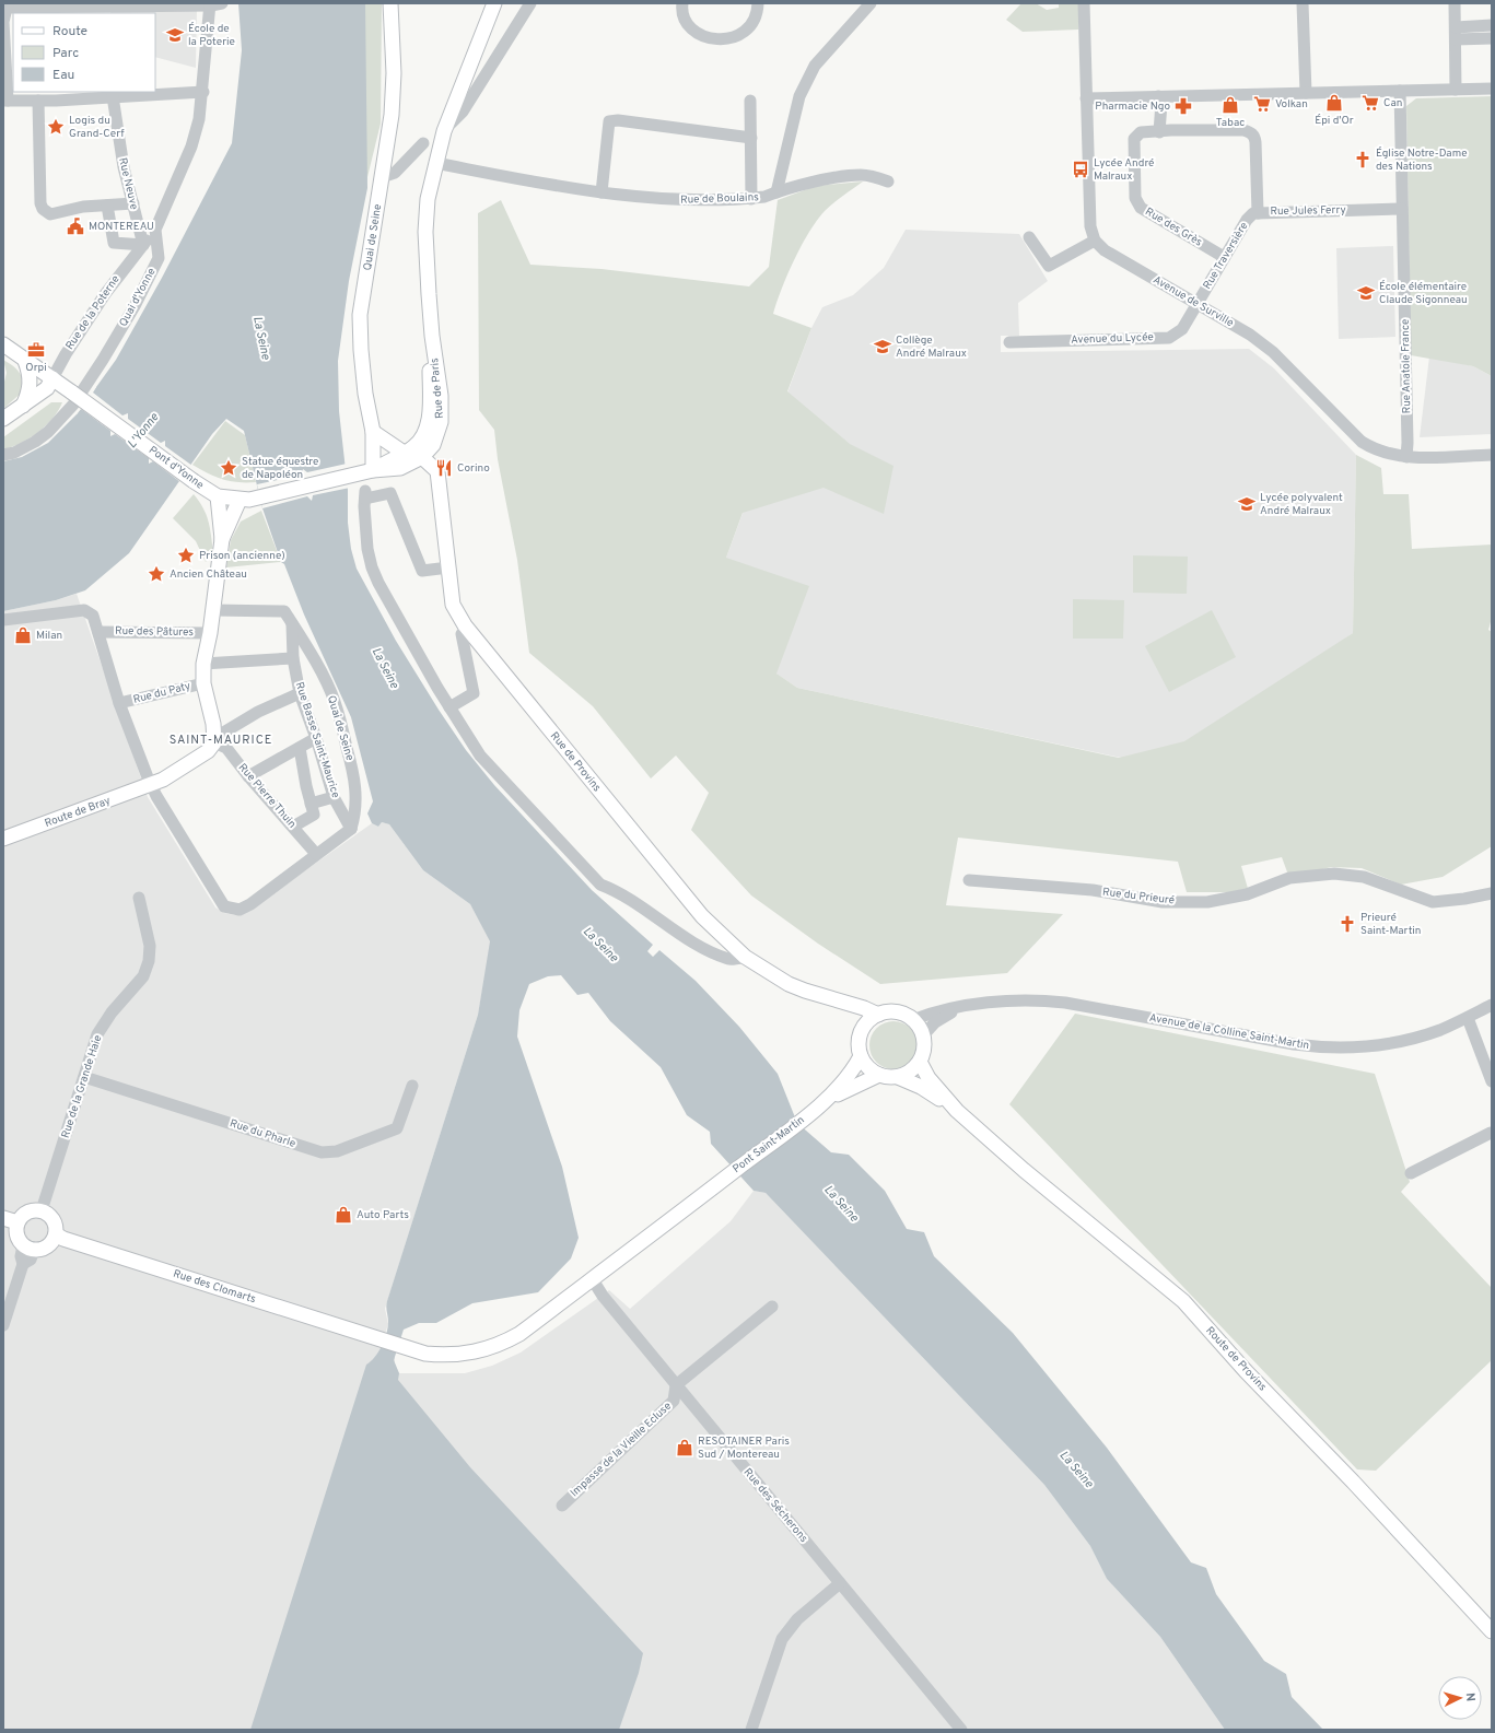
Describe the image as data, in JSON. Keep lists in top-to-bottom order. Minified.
{"streets":{"main road":["Quai de Seine","Rue de Paris","Pont d'Yonne","Rue de Provins","Route de Bray","Pont Saint-Martin","Rue des Clomarts","Route de Provins"],"street":["Rue Neuve","Rue de Boulains","Rue Jules Ferry","Rue des Grès","Rue Traversière","Quai d'Yonne","Avenue de Surville","Rue de la Poterne","Avenue du Lycée","Rue Anatole France","Rue des Pâtures","Rue du Paty","Rue Basse Saint-Maurice","Rue Pierre Thuin","Rue du Prieuré","Avenue de la Colline Saint-Martin","Rue de la Grande Haie","Rue du Pharle","Impasse de la Vieille Ecluse","Rue des Sécherons"]},"crossings":[["Rue Neuve","Rue de la Poterne"],["Rue de Boulains","Rue de Paris"],["Rue Jules Ferry","Rue des Grès"],["Rue Jules Ferry","Rue Traversière"],["Rue Jules Ferry","Rue Anatole France"],["Rue des Grès","Rue Traversière"],["Quai de Seine","Rue de Paris"],["Quai de Seine","Rue Basse Saint-Maurice"],["Quai de Seine","Rue de Provins"],["Rue Traversière","Avenue de Surville"],["Rue Traversière","Avenue du Lycée"],["Quai d'Yonne","Rue de la Poterne"],["Avenue de Surville","Avenue du Lycée"],["Avenue de Surville","Rue Anatole France"],["Rue de la Poterne","Pont d'Yonne"],["Rue de Paris","Rue de Provins"],["Rue de Provins","Avenue de la Colline Saint-Martin"],["Rue Pierre Thuin","Route de Bray"],["Rue de la Grande Haie","Rue du Pharle"],["Rue de la Grande Haie","Rue des Clomarts"],["Pont Saint-Martin","Rue des Clomarts"],["Pont Saint-Martin","Rue des Sécherons"],["Rue des Clomarts","Rue des Sécherons"],["Impasse de la Vieille Ecluse","Rue des Sécherons"]],"districts":["SAINT-MAURICE"],"water":["La Seine","L'Yonne"],"places":{"school or university":["École de la Poterie","École élémentaire Claude Sigonneau","Collège André Malraux","Lycée polyvalent André Malraux"],"shop":["Épi d'Or","Tabac","Milan","Auto Parts","RESOTAINER Paris Sud / Montereau"],"supermarket":["Can","Volkan"],"pharmacy":["Pharmacie Ngo"],"place":["Logis du Grand-Cerf","Statue équestre de Napoléon","Prison (ancienne)","Ancien Château"],"church":["Église Notre-Dame des Nations","Prieuré Saint-Martin"],"bus stop":["Lycée André Malraux"],"public building":["MONTEREAU"],"office":["Orpi"],"restaurant":["Corino"]},"legend":["Route","Parc","Eau"],"north":"right"}
